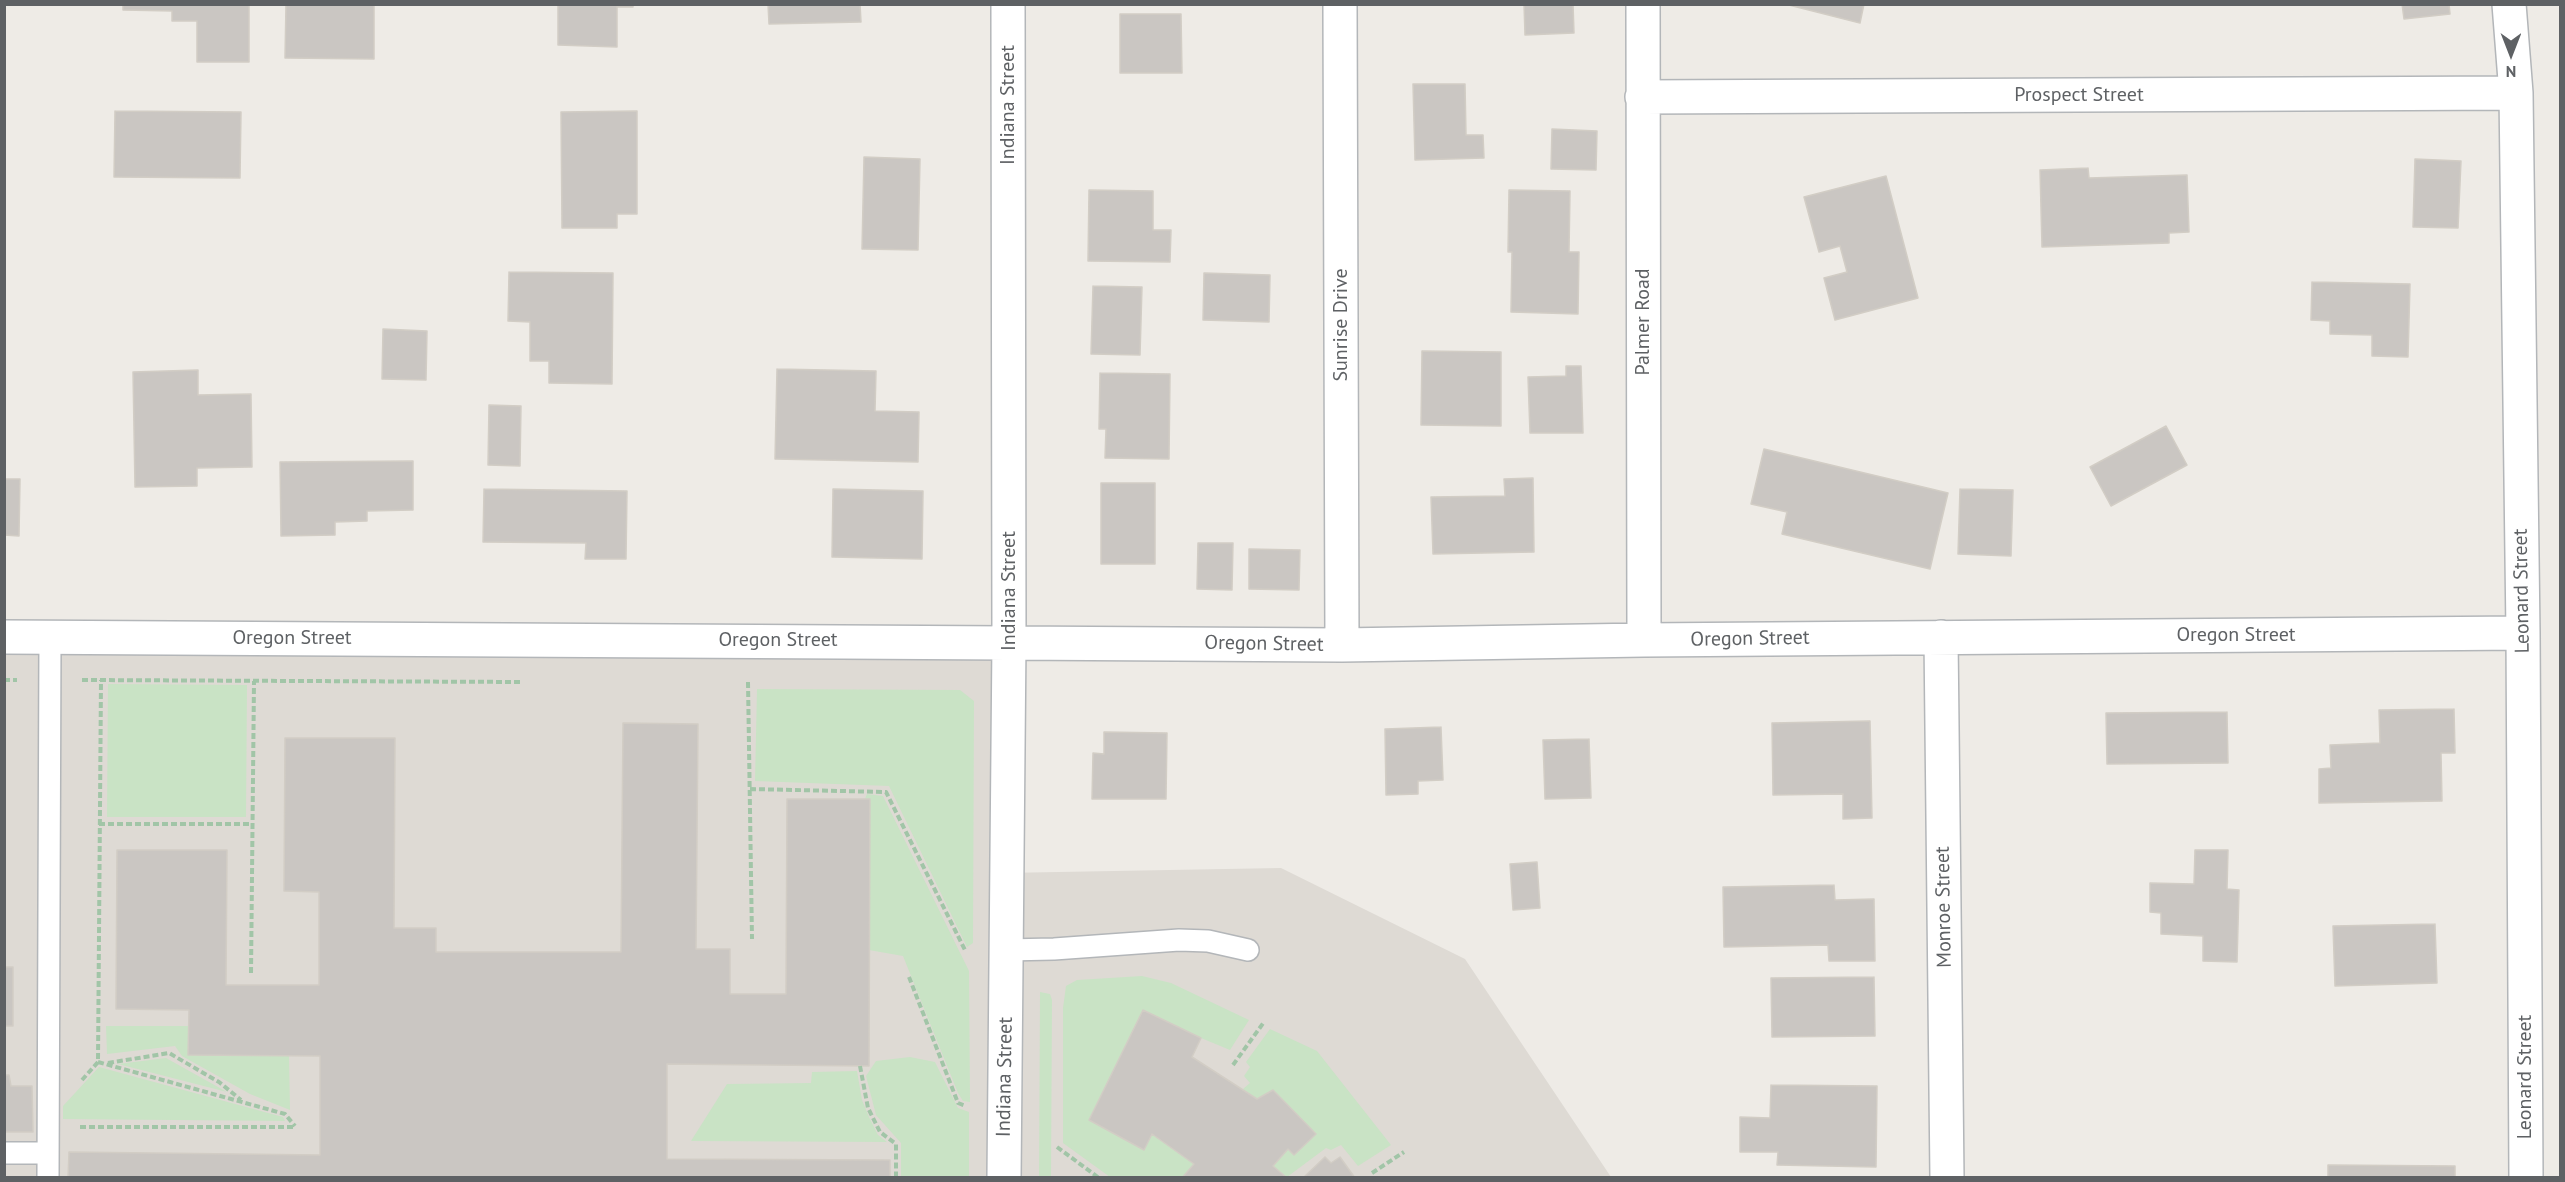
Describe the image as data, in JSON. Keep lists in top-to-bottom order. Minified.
{"streets":{"street":["Prospect Street","Indiana Street","Palmer Road","Sunrise Drive","Leonard Street","Oregon Street","Monroe Street"]},"crossings":[["Prospect Street","Palmer Road"],["Prospect Street","Leonard Street"],["Indiana Street","Oregon Street"],["Palmer Road","Oregon Street"],["Sunrise Drive","Oregon Street"],["Leonard Street","Oregon Street"],["Oregon Street","Monroe Street"]],"north":"bottom"}
